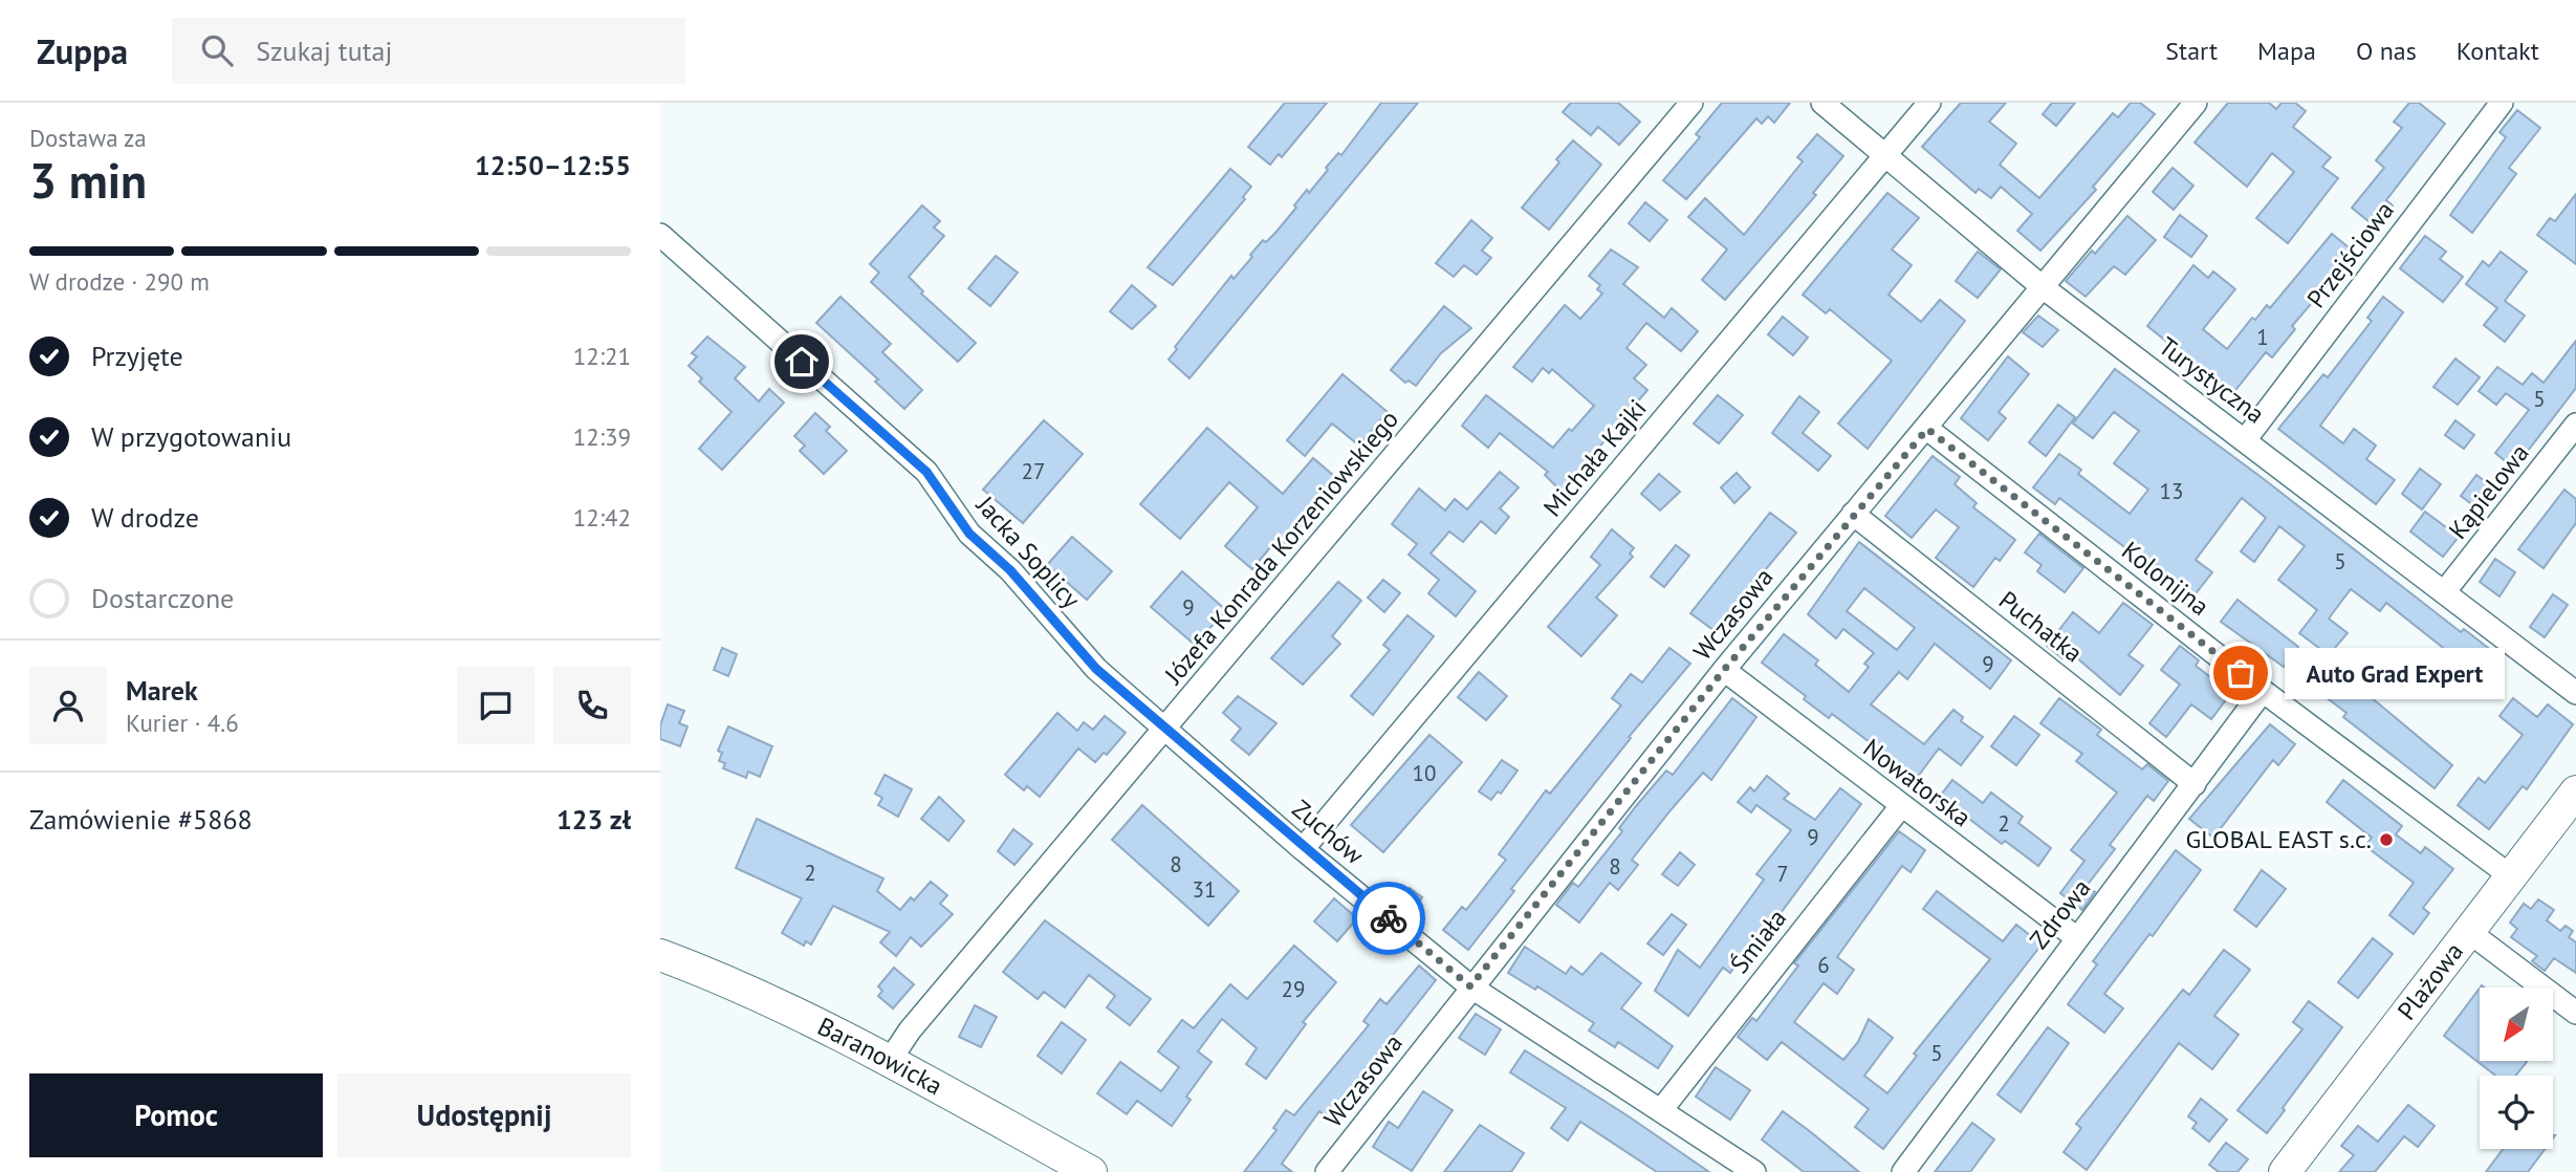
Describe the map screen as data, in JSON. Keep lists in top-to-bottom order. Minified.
{"streets":{"street":["Przejściowa","Turystyczna","Michała Kajki","Kąpielowa","Józefa Konrada Korzeniowskiego","Jacka Soplicy","Kolonijna","Wczasowa","Puchatka","Nowatorska","Zuchów","Zdrowa","Śmiała","Plażowa","Baranowicka"]},"crossings":[["Przejściowa","Turystyczna"],["Turystyczna","Michała Kajki"],["Turystyczna","Kąpielowa"],["Turystyczna","Wczasowa"],["Michała Kajki","Zuchów"],["Józefa Konrada Korzeniowskiego","Zuchów"],["Józefa Konrada Korzeniowskiego","Baranowicka"],["Jacka Soplicy","Zuchów"],["Kolonijna","Wczasowa"],["Kolonijna","Zdrowa"],["Kolonijna","Plażowa"],["Wczasowa","Puchatka"],["Wczasowa","Nowatorska"],["Wczasowa","Zuchów"],["Puchatka","Zdrowa"],["Nowatorska","Zdrowa"],["Nowatorska","Śmiała"],["Zuchów","Śmiała"]],"places":["Auto Grad Expert","GLOBAL EAST s.c."],"house_numbers":["1","5","27","13","5","9","9","10","2","9","8","8","2","7","31","6","29","5"],"north":"bottom left","page":{"header":"Zuppa","search":"Szukaj tutaj","nav":["Start","Mapa","O nas","Kontakt"],"heading":["3 min","Dostawa za","12:50–12:55"],"panel":["Marek","Kurier · 4.6","Zamówienie #5868","123 zł"],"bar":"W drodze · 290 m","list":[["Przyjęte","12:21"],["W przygotowaniu","12:39"],["W drodze","12:42"],"Dostarczone"],"bubble":"Auto Grad Expert","buttons":["Pomoc","Udostępnij"]}}
